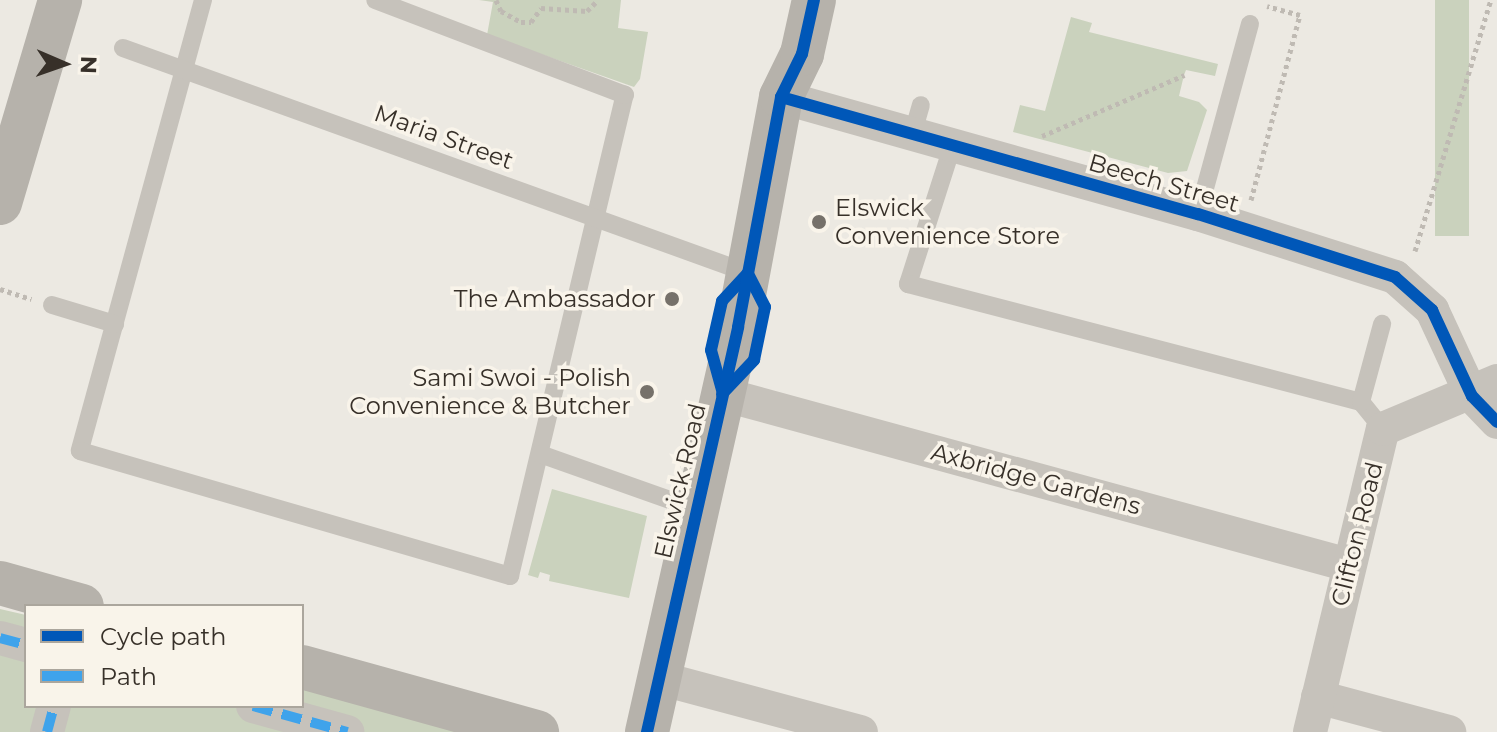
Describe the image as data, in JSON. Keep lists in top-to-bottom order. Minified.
{"streets":{"main road":["Elswick Road"],"street":["Beech Street","Axbridge Gardens","Clifton Road"],"lane":["Maria Street"]},"crossings":[["Maria Street","Elswick Road"],["Beech Street","Elswick Road"],["Beech Street","Clifton Road"],["Axbridge Gardens","Elswick Road"],["Axbridge Gardens","Clifton Road"]],"places":["Elswick Convenience Store","The Ambassador","Sami Swoi - Polish Convenience & Butcher"],"legend":["Cycle path","Path"],"north":"right"}
